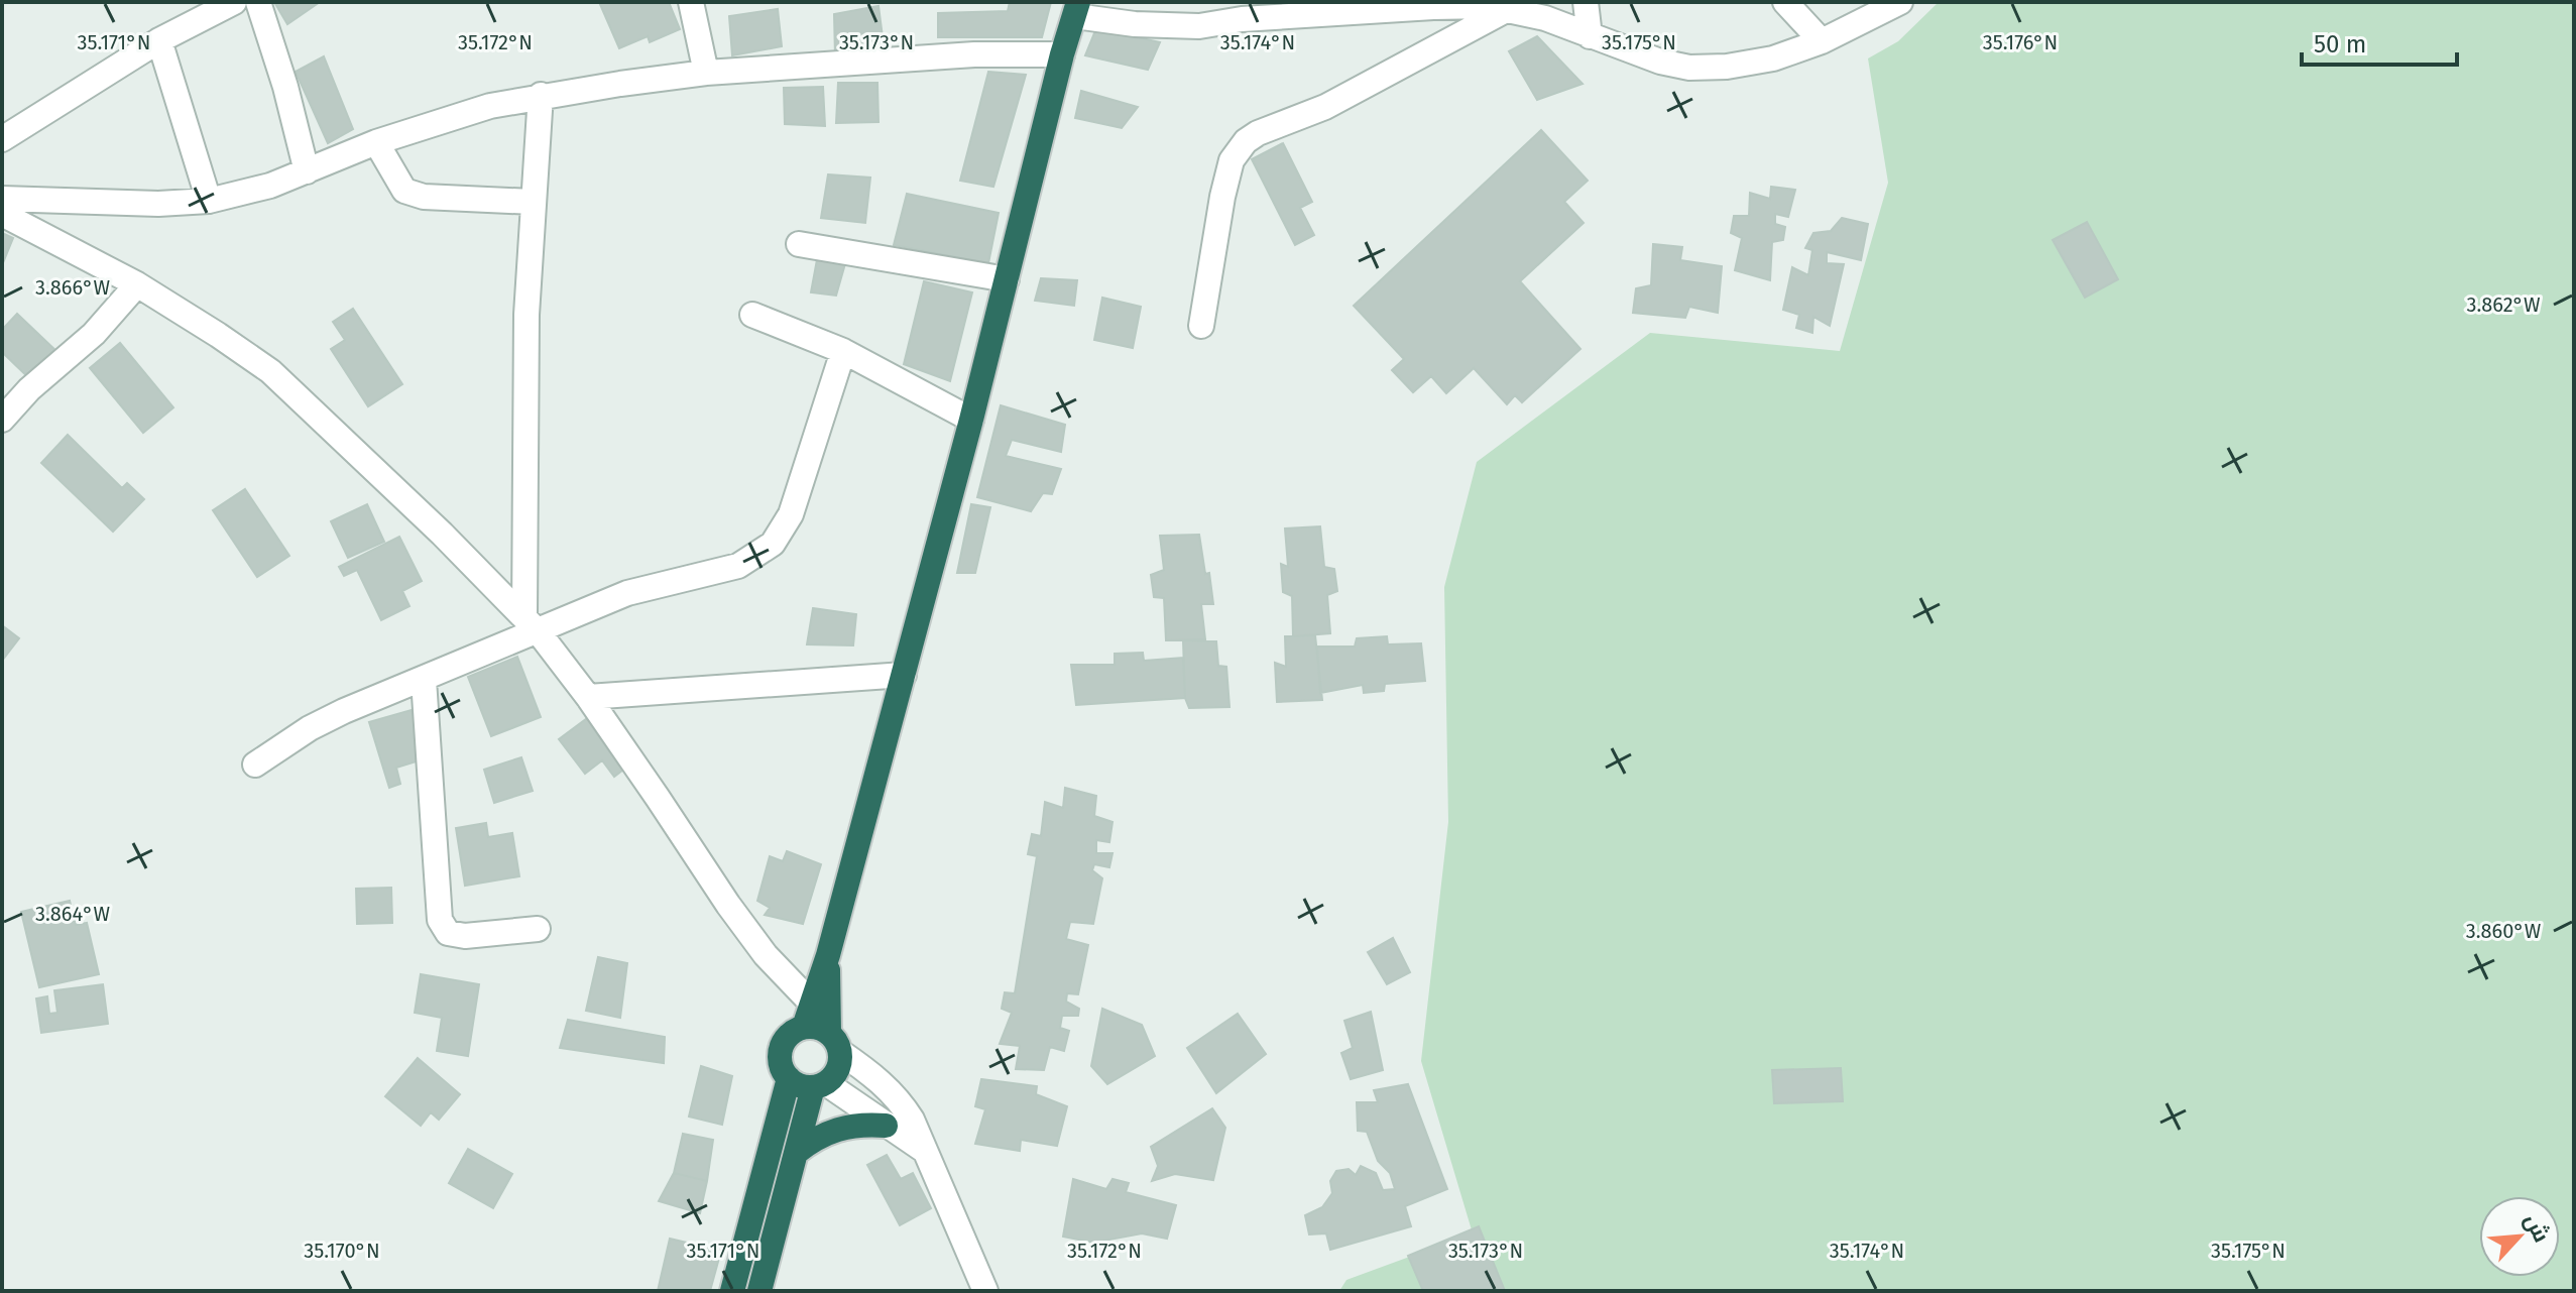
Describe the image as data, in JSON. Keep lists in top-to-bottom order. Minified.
{"scale_bar":"50 m","north":"top right","coordinates":["35.171°N","35.172°N","35.173°N","35.174°N","35.175°N","35.176°N","3.866°W","3.862°W","3.864°W","3.860°W","35.170°N"]}
